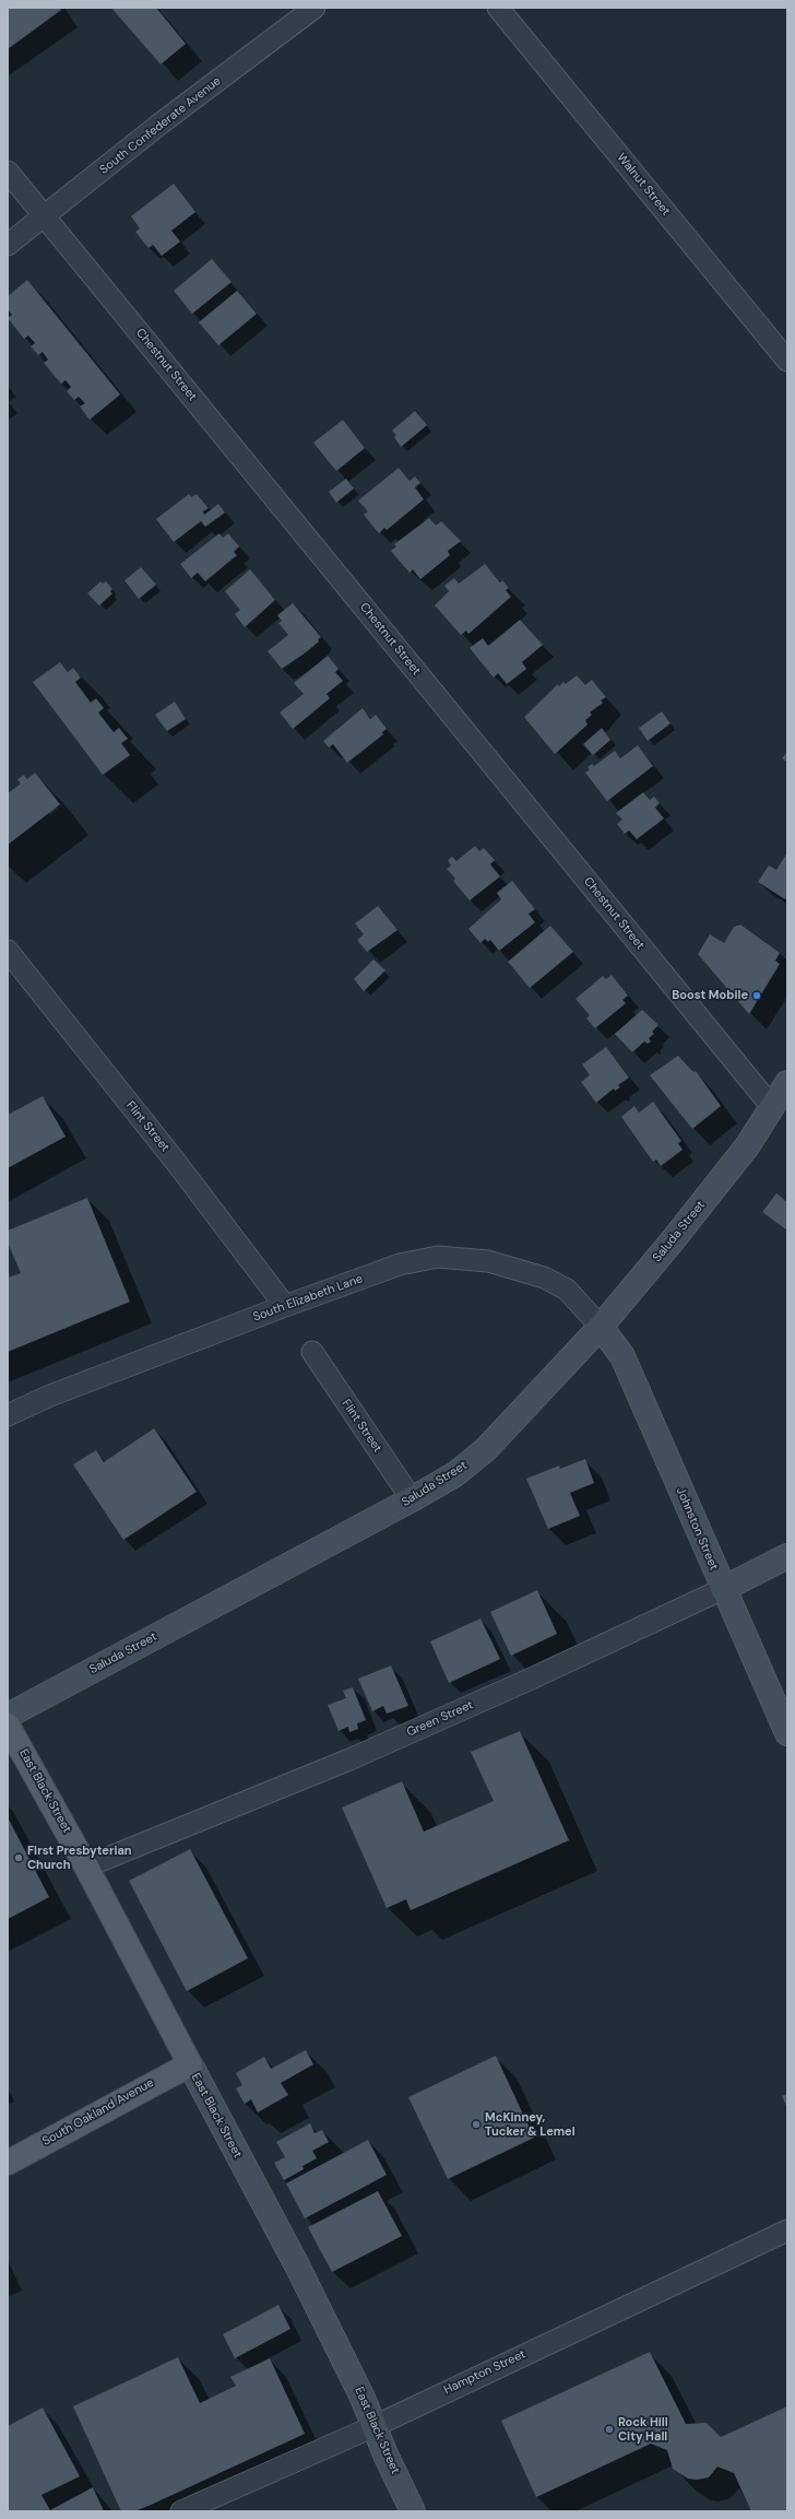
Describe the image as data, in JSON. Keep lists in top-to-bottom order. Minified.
{"streets":{"main road":["Saluda Street","Johnston Street","Green Street","East Black Street","South Oakland Avenue"],"street":["South Confederate Avenue","Walnut Street","Chestnut Street","Flint Street","South Elizabeth Lane","Hampton Street"]},"crossings":[["South Confederate Avenue","Chestnut Street"],["Chestnut Street","Saluda Street"],["Flint Street","Saluda Street"],["Flint Street","South Elizabeth Lane"],["Saluda Street","South Elizabeth Lane"],["Saluda Street","Johnston Street"],["South Elizabeth Lane","Johnston Street"],["Johnston Street","Green Street"],["Green Street","East Black Street"],["East Black Street","South Oakland Avenue"],["East Black Street","Hampton Street"]],"places":["Boost Mobile","First Presbyterian Church","McKinney, Tucker & Lemel","Rock Hill City Hall"]}
